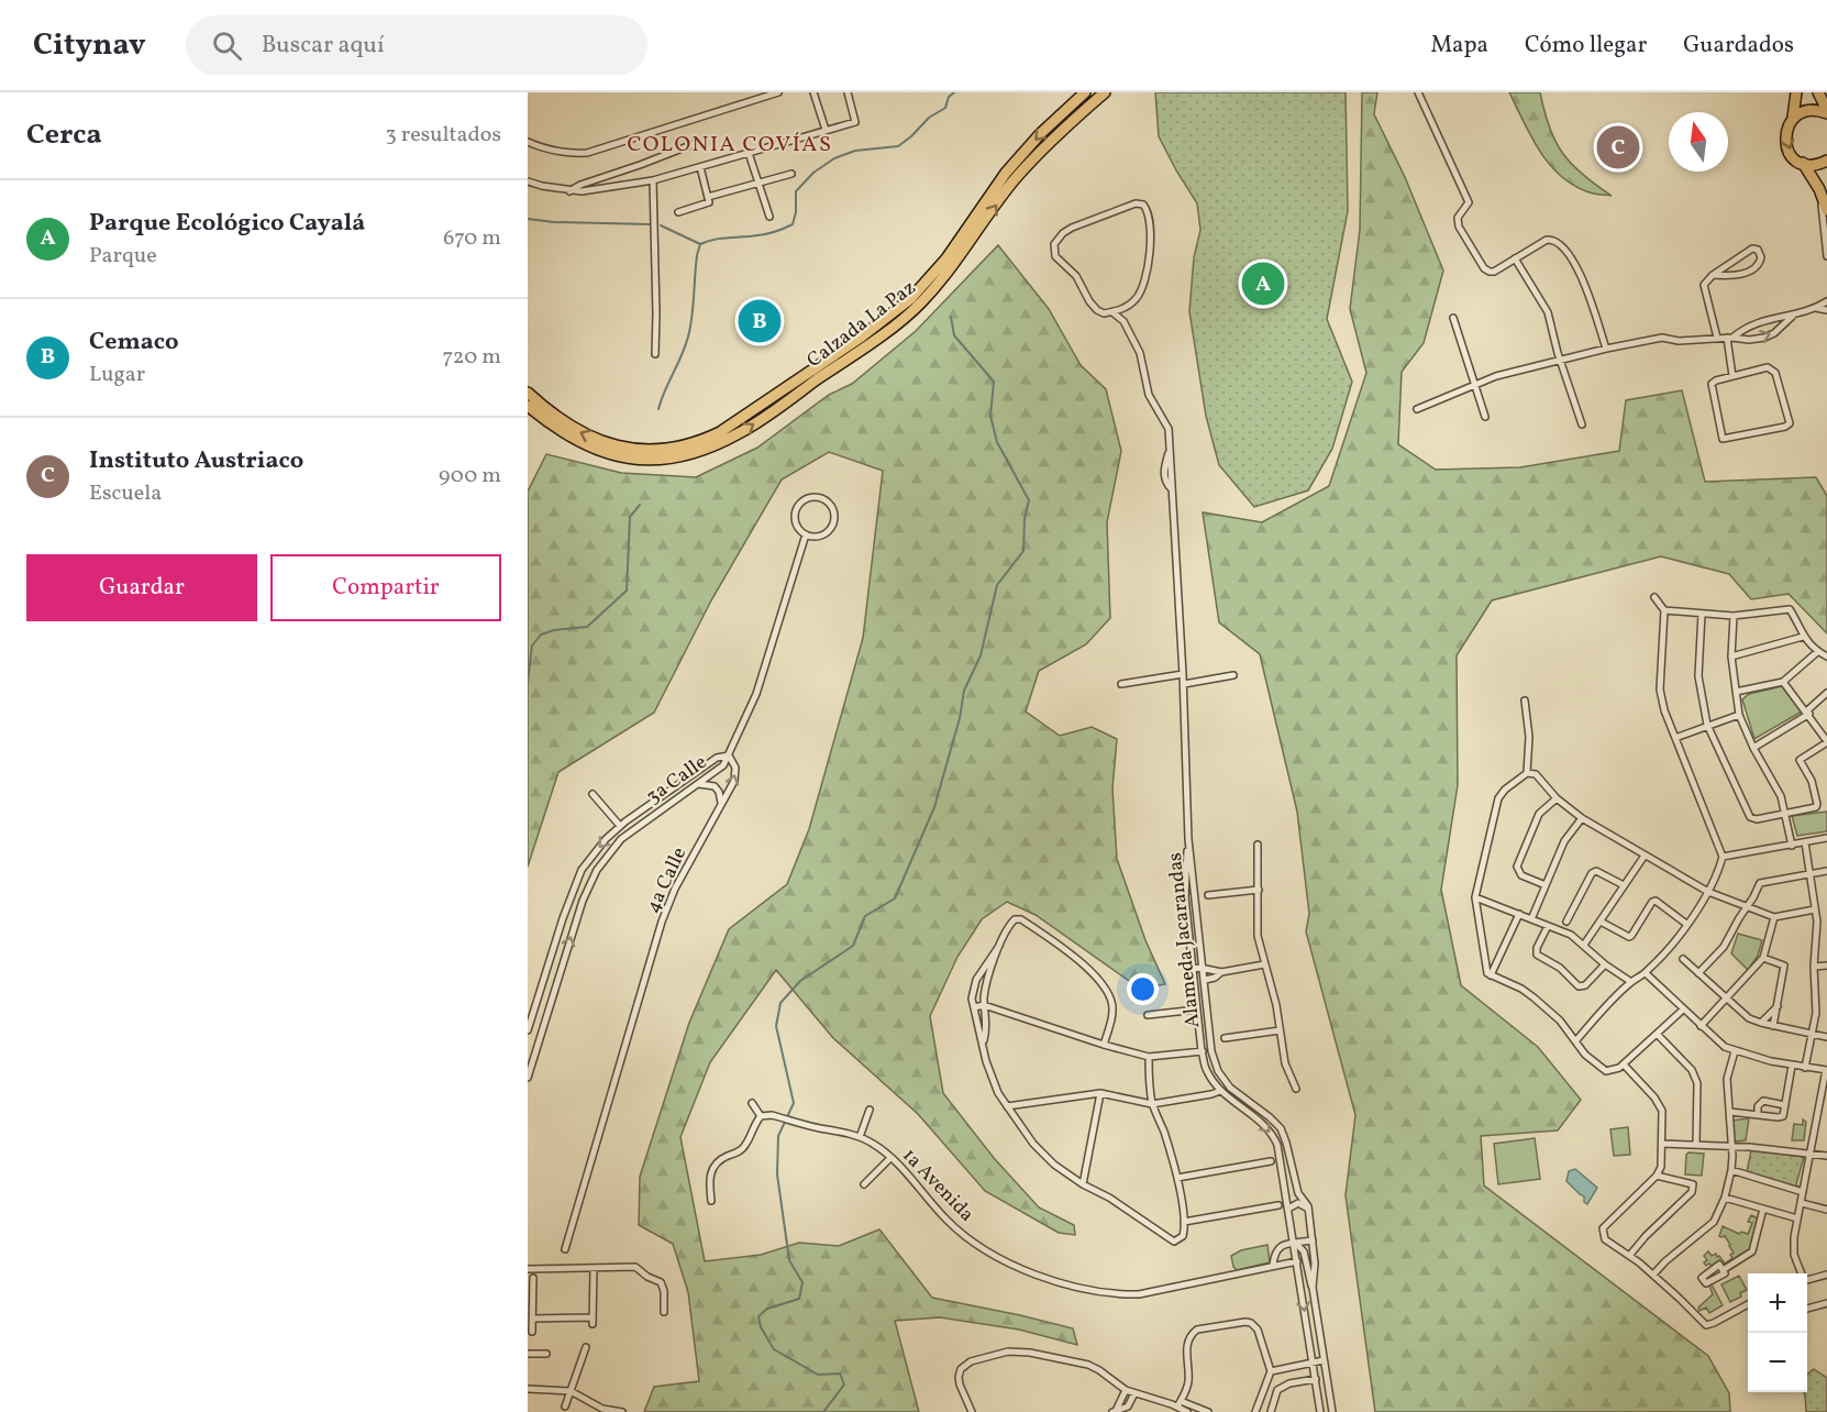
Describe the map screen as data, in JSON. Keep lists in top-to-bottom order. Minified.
{"streets":{"main road":["Calzada La Paz"],"street":["3a Calle","4a Calle","Alameda Jacarandas","1a Avenida"]},"crossings":[["3a Calle","4a Calle"],["Alameda Jacarandas","1a Avenida"]],"districts":["COLONIA COVÍAS"],"north":"top","page":{"header":"Citynav","search":"Buscar aquí","nav":["Mapa","Cómo llegar","Guardados"],"heading":["Cerca","3 resultados"],"pins":["C","A","B"],"list":[{"mark":"A","name":"Parque Ecológico Cayalá","note":"Parque","value":"670 m"},{"mark":"B","name":"Cemaco","note":"Lugar","value":"720 m"},{"mark":"C","name":"Instituto Austriaco","note":"Escuela","value":"900 m"}],"buttons":["Guardar","Compartir"],"map_buttons":["+","−"]}}
